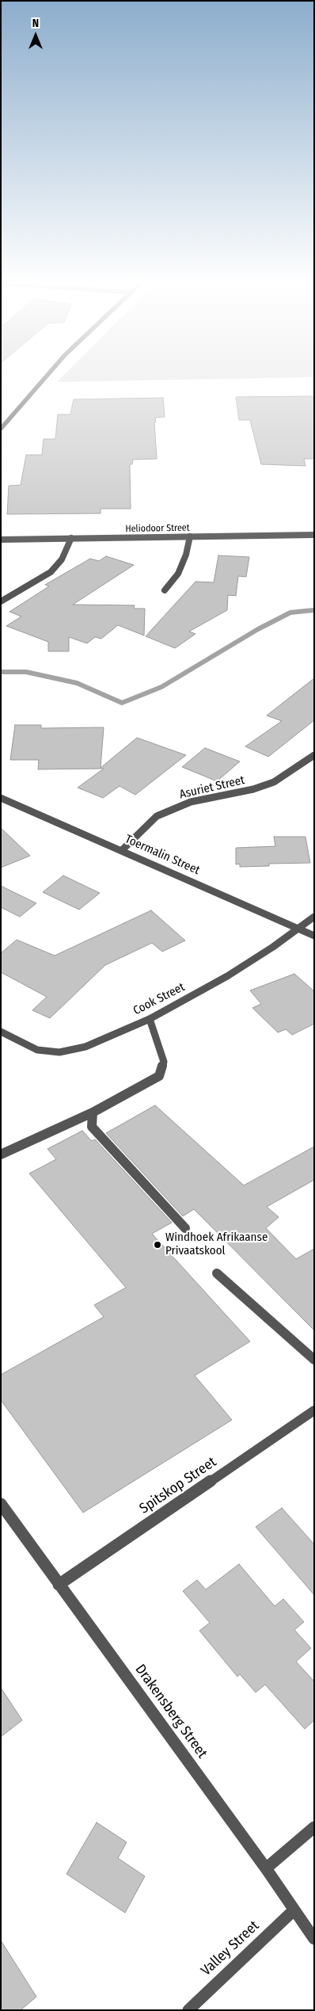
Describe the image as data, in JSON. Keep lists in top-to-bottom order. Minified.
{"streets":{"street":["Heliodoor Street","Asuriet Street","Toermalin Street","Cook Street","Spitskop Street","Drakensberg Street","Valley Street"]},"crossings":[["Asuriet Street","Toermalin Street"],["Toermalin Street","Cook Street"],["Spitskop Street","Drakensberg Street"],["Drakensberg Street","Valley Street"]],"places":["Windhoek Afrikaanse Privaatskool"],"north":"top"}
